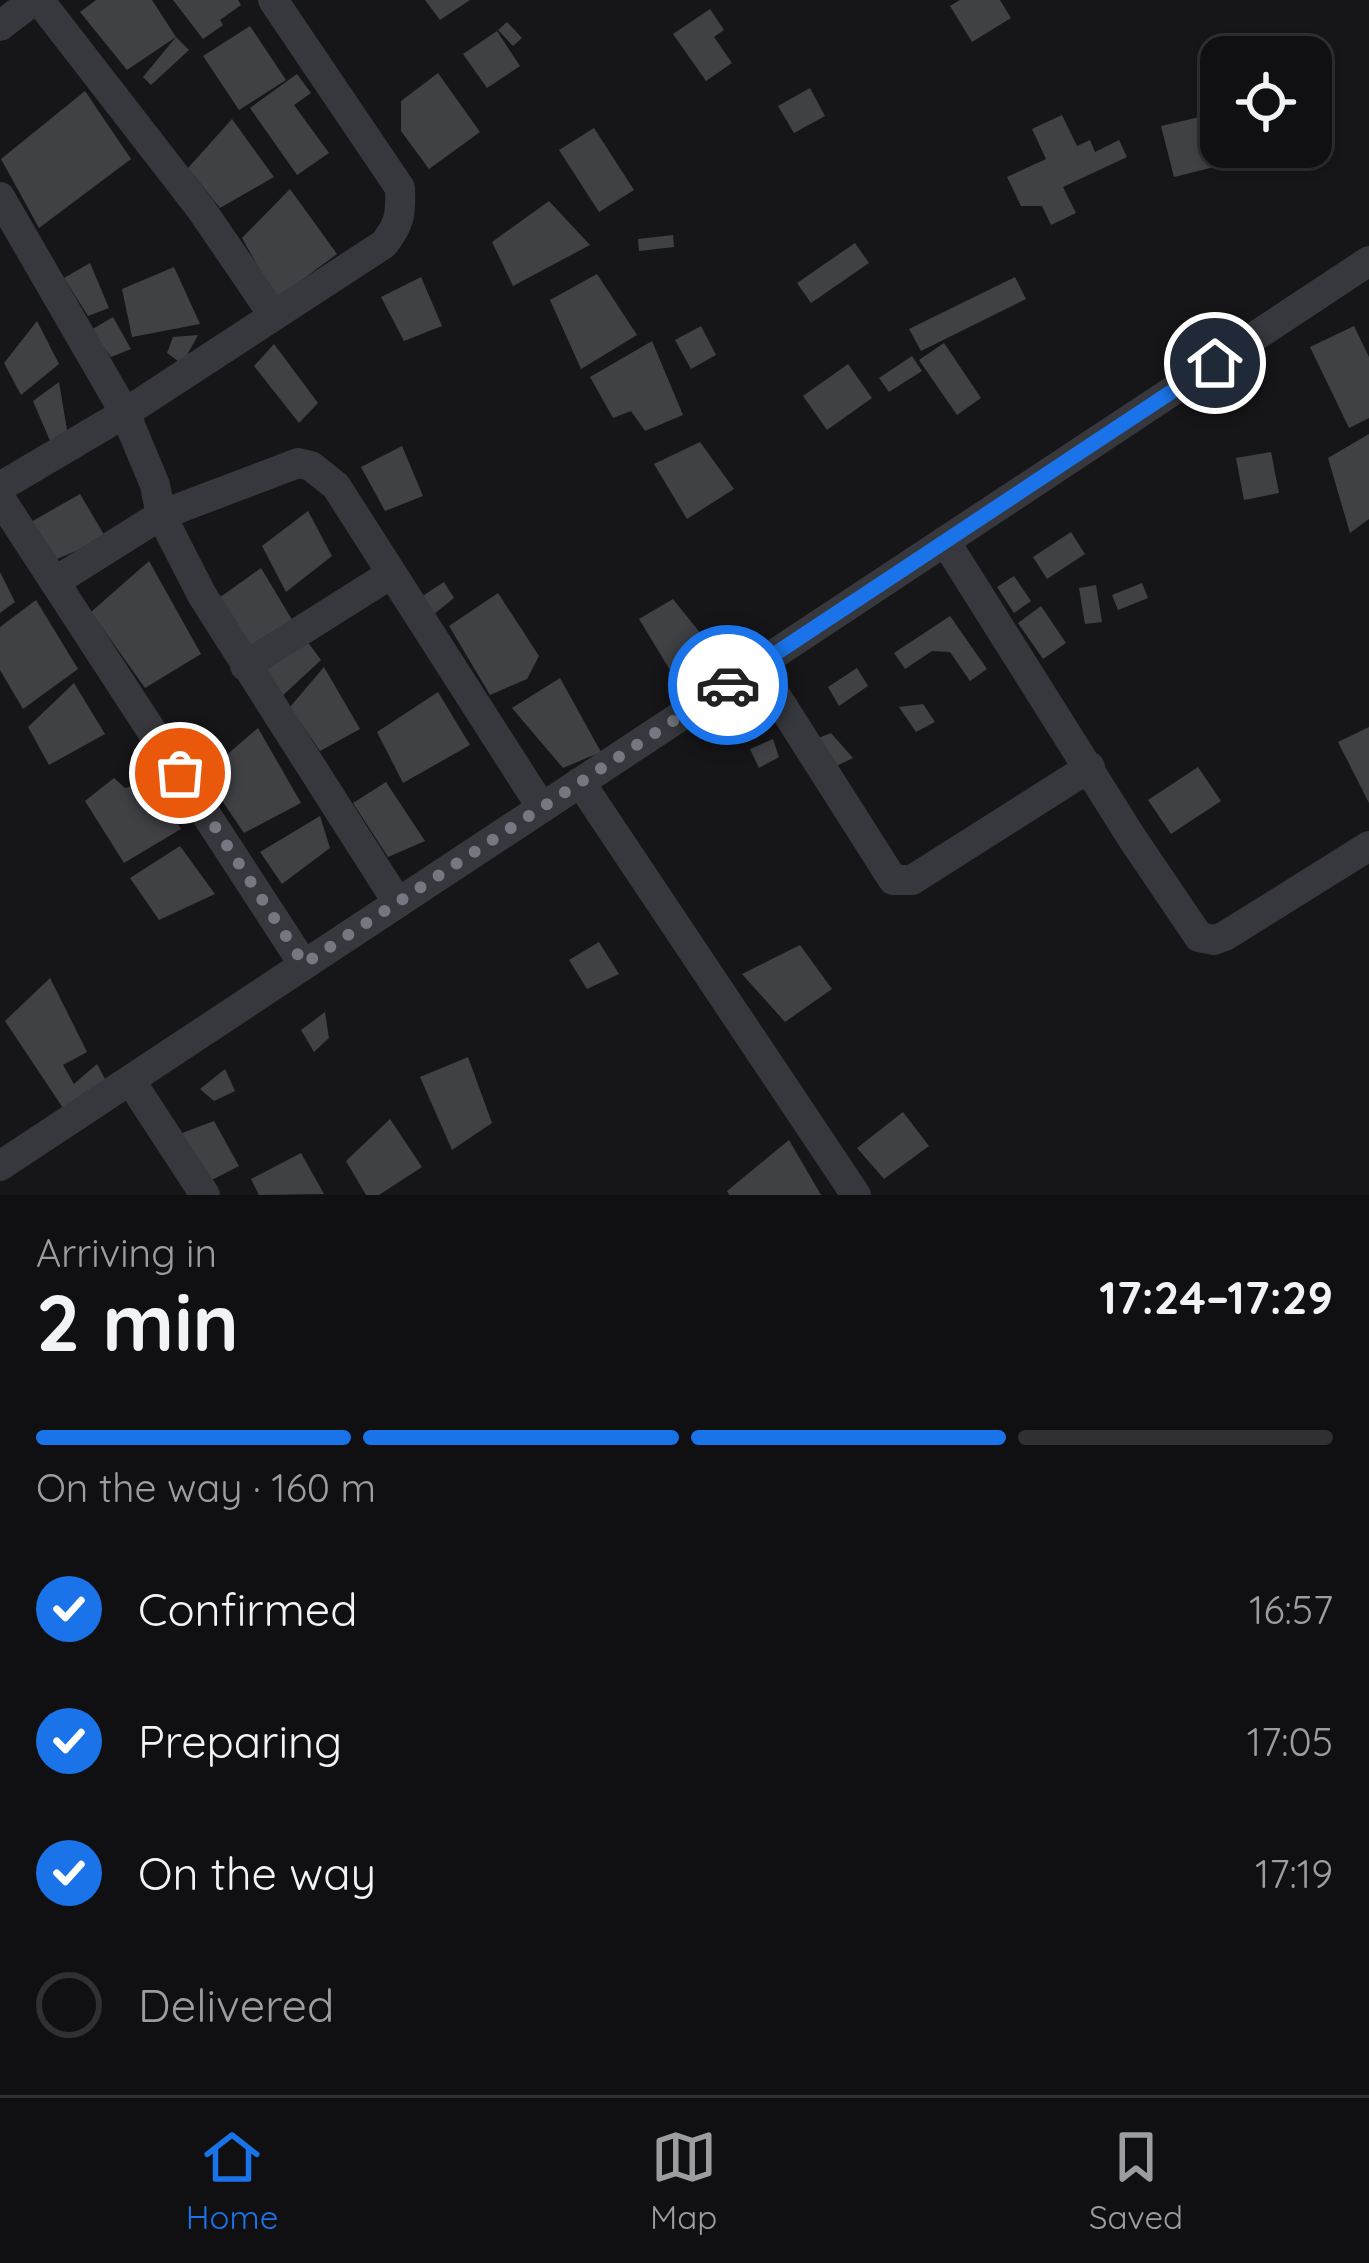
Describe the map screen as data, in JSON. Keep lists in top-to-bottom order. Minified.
{"page":{"heading":["2 min","Arriving in","17:24–17:29"],"bar":"On the way · 160 m","list":[["Confirmed","16:57"],["Preparing","17:05"],["On the way","17:19"],"Delivered"],"tabs":["Home","Map","Saved"]}}
